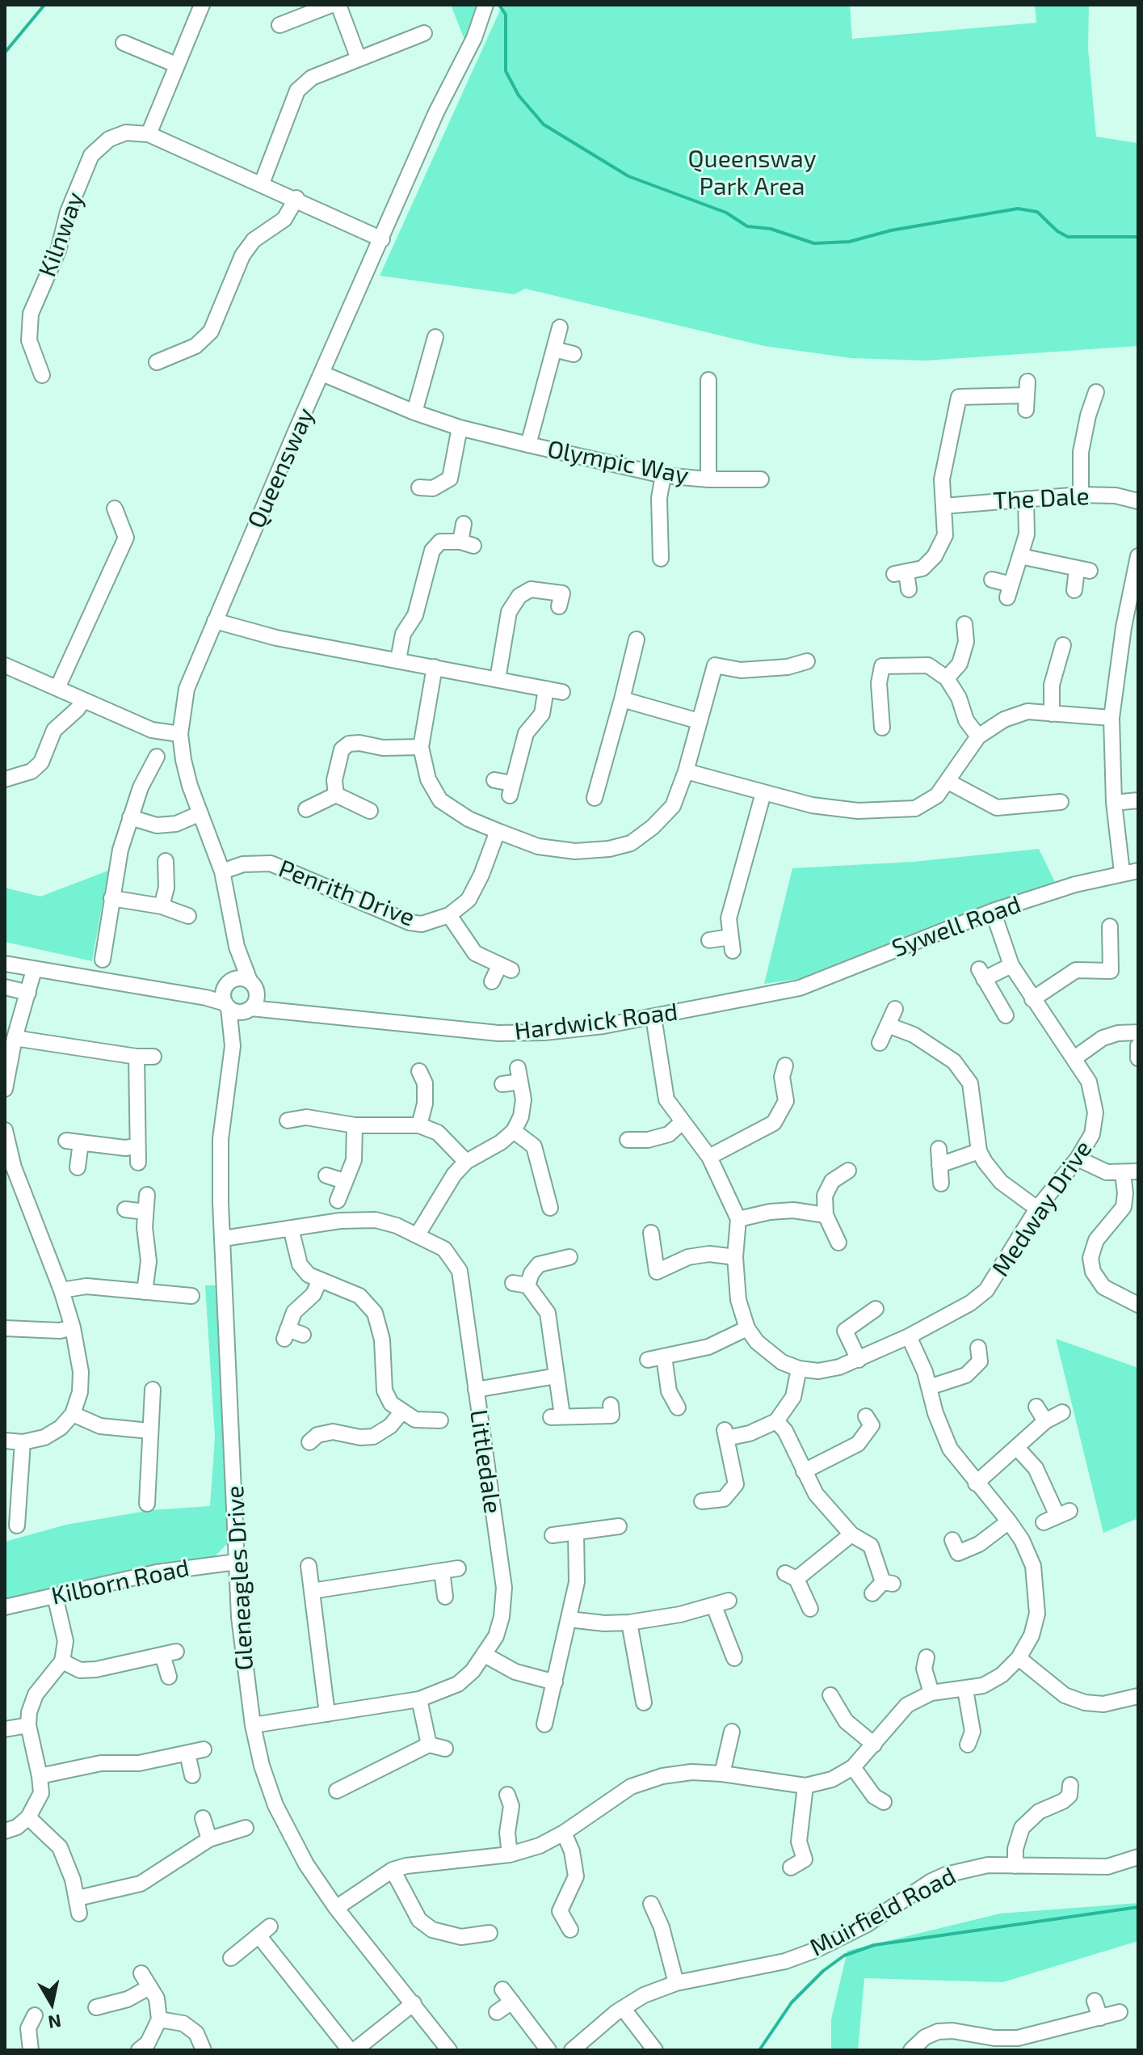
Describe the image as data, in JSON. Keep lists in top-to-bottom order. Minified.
{"streets":{"street":["Kilnway","Olympic Way","Queensway","The Dale","Penrith Drive","Sywell Road","Hardwick Road","Medway Drive","Littledale","Gleneagles Drive","Kilborn Road","Muirfield Road"]},"crossings":[["Kilnway","Queensway"],["Olympic Way","Queensway"],["Queensway","Penrith Drive"],["Queensway","Hardwick Road"],["Queensway","Gleneagles Drive"],["Sywell Road","Hardwick Road"],["Sywell Road","Medway Drive"],["Hardwick Road","Medway Drive"],["Hardwick Road","Gleneagles Drive"],["Littledale","Gleneagles Drive"],["Gleneagles Drive","Kilborn Road"]],"parks":["Queensway Park Area"],"north":"bottom"}
